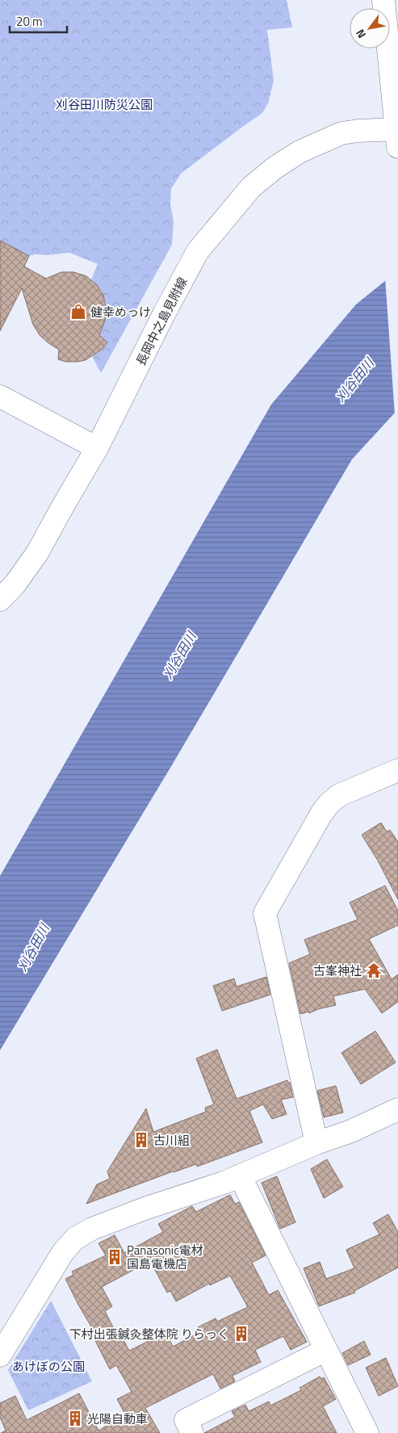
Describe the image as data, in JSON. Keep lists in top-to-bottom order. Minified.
{"streets":{"street":["長岡中之島見附線"]},"water":["刈谷田川"],"parks":["刈谷田川防災公園","あけぼの公園"],"places":{"shop":["健幸めっけ"],"temple":["古峯神社"],"building":["古川組","Panasonic電材 国島電機店","下村出張鍼灸整体院 りらっく","光陽自動車"]},"scale_bar":"20 m","north":"bottom left"}
